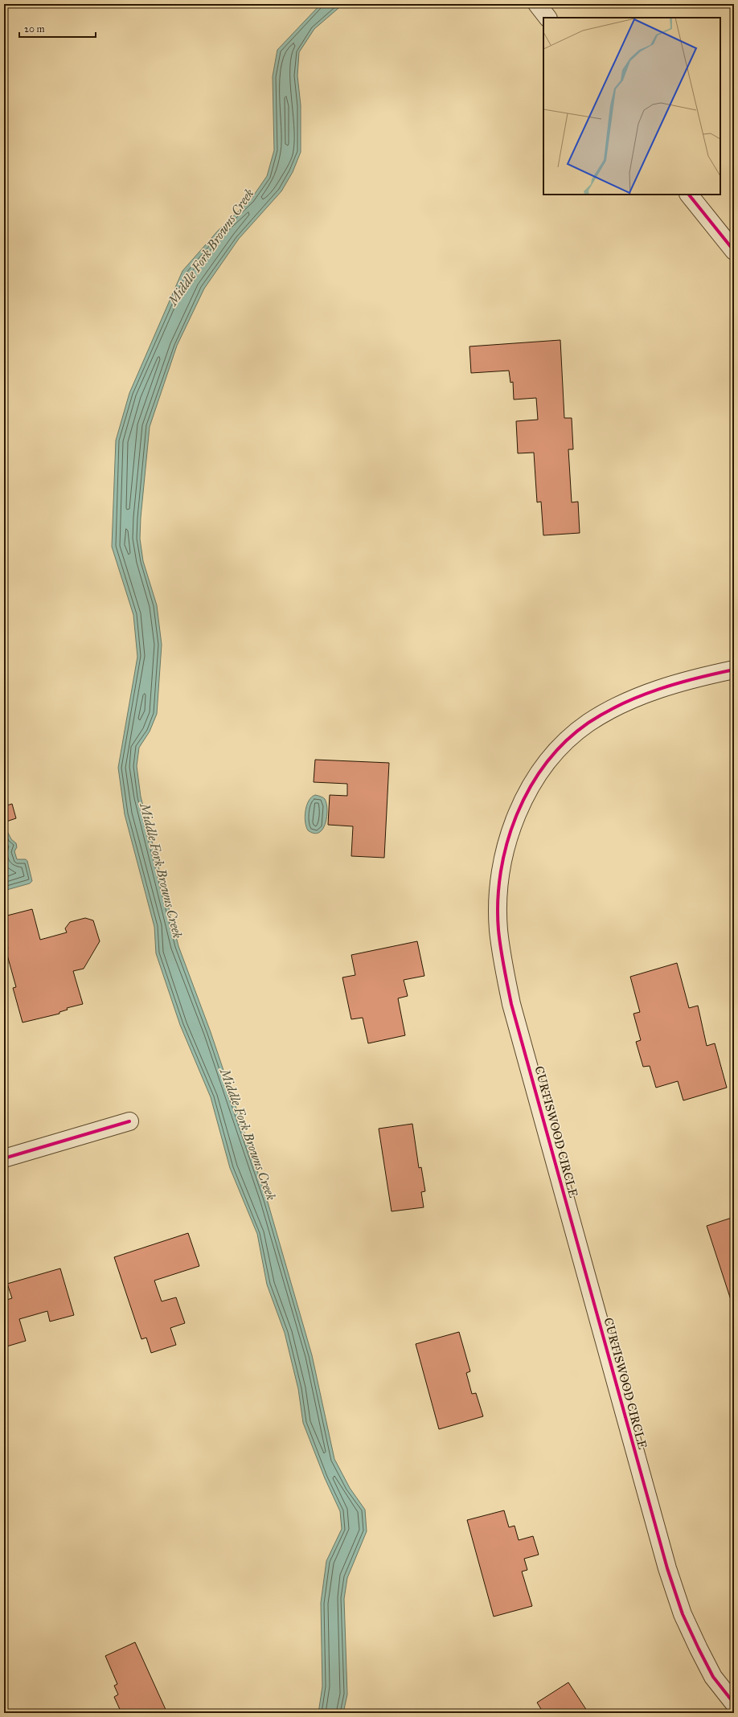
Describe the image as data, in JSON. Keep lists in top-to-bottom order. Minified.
{"streets":{"street":["CURTISWOOD CIRCLE"]},"water":["Middle Fork Browns Creek"],"scale_bar":"20 m"}
